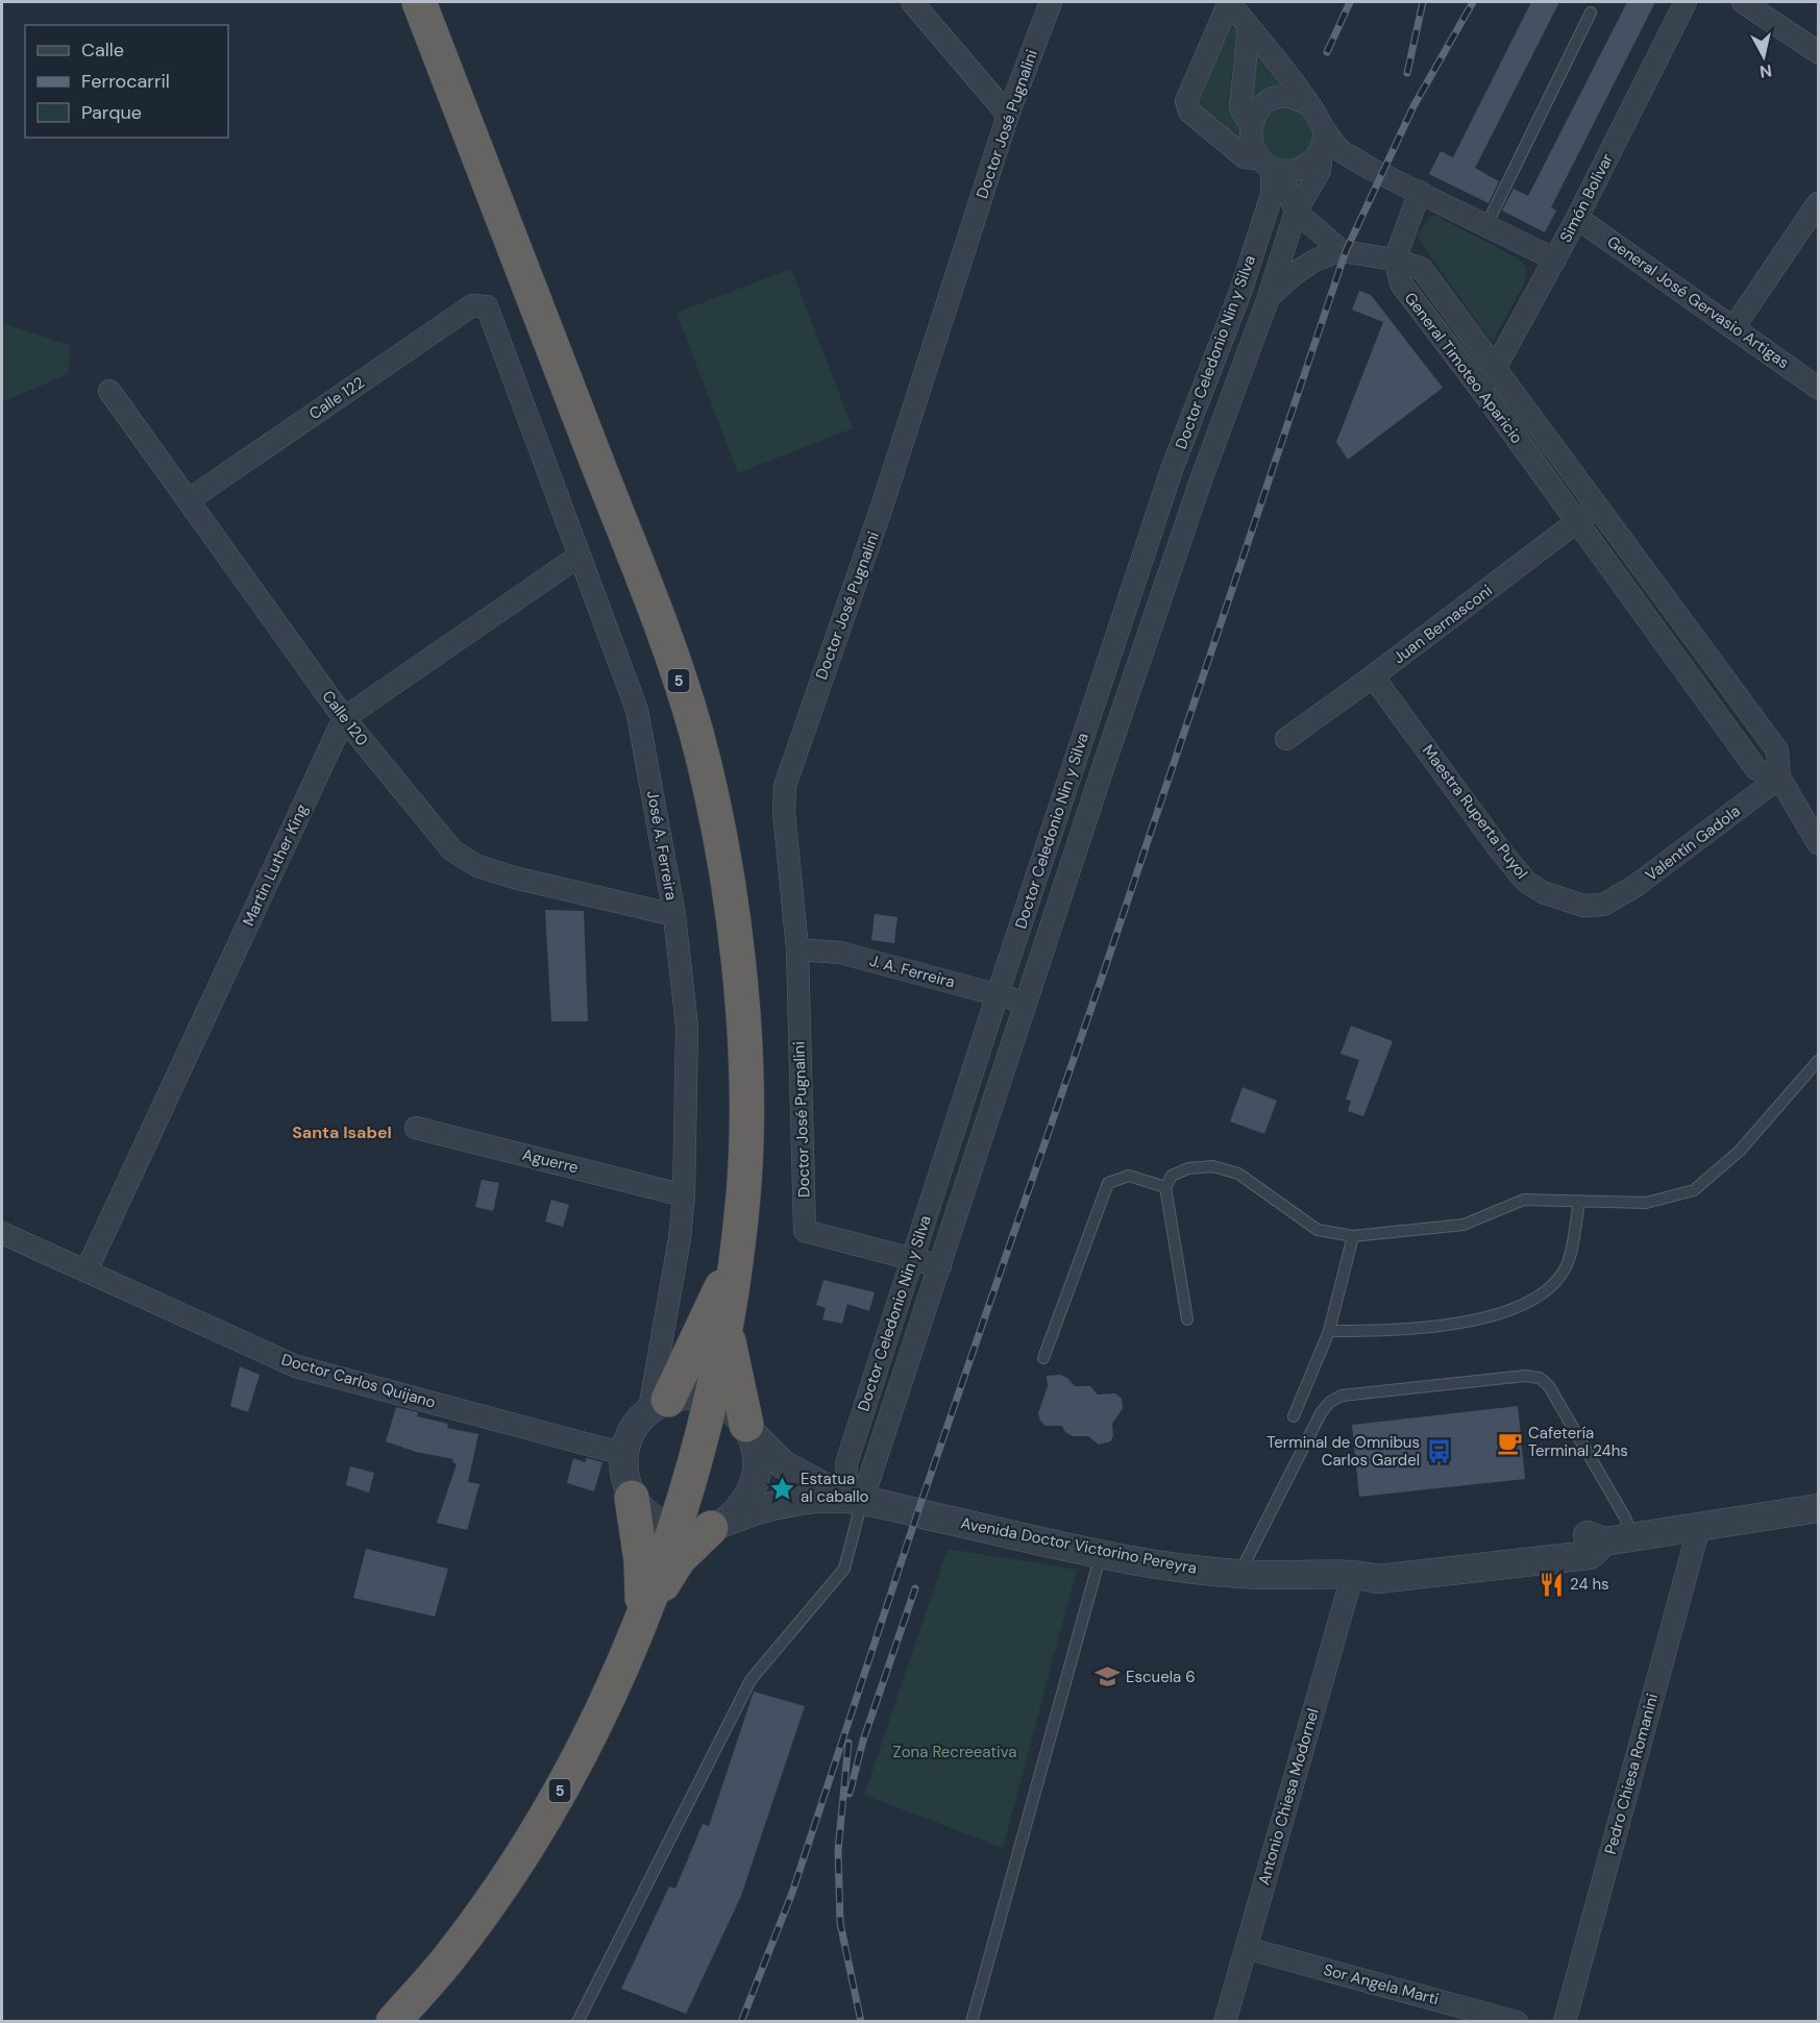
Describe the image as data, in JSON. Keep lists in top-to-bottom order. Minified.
{"streets":{"highway":["5"],"street":["Doctor José Pugnalini","Simón Bolivar","General José Gervasio Artigas","Doctor Celedonio Nin y Silva","General Timoteo Aparicio","Calle 122","Juan Bernasconi","Calle 120","Maestra Ruperta Puyol","Valentín Gadola","José A. Ferreira","Martin Luther King","J. A. Ferreira","Aguerre","Doctor Carlos Quijano","Avenida Doctor Victorino Pereyra","Pedro Chiesa Romanini","Antonio Chiesa Modornel","Sor Angela Marti"]},"crossings":[["Doctor José Pugnalini","Doctor Celedonio Nin y Silva"],["Doctor José Pugnalini","J. A. Ferreira"],["Simón Bolivar","General José Gervasio Artigas"],["Simón Bolivar","General Timoteo Aparicio"],["Doctor Celedonio Nin y Silva","J. A. Ferreira"],["Doctor Celedonio Nin y Silva","Avenida Doctor Victorino Pereyra"],["General Timoteo Aparicio","Juan Bernasconi"],["General Timoteo Aparicio","Valentín Gadola"],["Calle 122","Calle 120"],["Calle 122","José A. Ferreira"],["Juan Bernasconi","Maestra Ruperta Puyol"],["Calle 120","José A. Ferreira"],["Calle 120","Martin Luther King"],["Maestra Ruperta Puyol","Valentín Gadola"],["José A. Ferreira","Aguerre"],["Martin Luther King","Doctor Carlos Quijano"],["Avenida Doctor Victorino Pereyra","Pedro Chiesa Romanini"],["Avenida Doctor Victorino Pereyra","Antonio Chiesa Modornel"],["Antonio Chiesa Modornel","Sor Angela Marti"]],"districts":["Santa Isabel"],"parks":["Zona Recreeativa"],"places":{"cafe":["Cafetería Terminal 24hs"],"bus stop":["Terminal de Omnibus Carlos Gardel"],"place":["Estatua al caballo"],"restaurant":["24 hs"],"school or university":["Escuela 6"]},"legend":["Calle","Ferrocarril","Parque"],"north":"bottom"}
